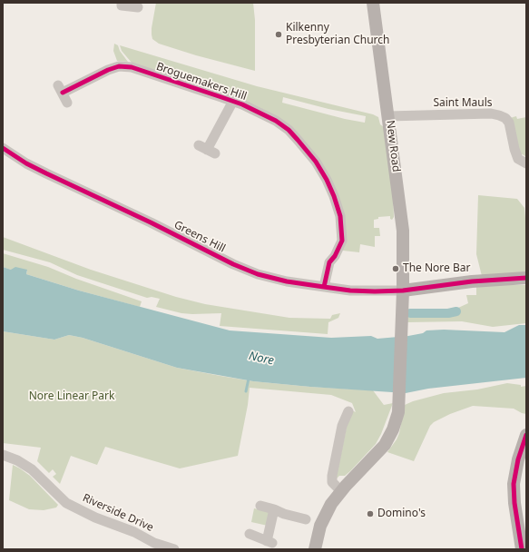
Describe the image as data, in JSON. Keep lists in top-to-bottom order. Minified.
{"streets":{"main road":["New Road"],"street":["Broguemakers Hill","Saint Mauls","Greens Hill","Riverside Drive"]},"crossings":[["Broguemakers Hill","Greens Hill"],["Saint Mauls","New Road"],["New Road","Greens Hill"]],"water":["Nore"],"parks":["Nore Linear Park"],"places":["Kilkenny Presbyterian Church","The Nore Bar","Domino's"]}
